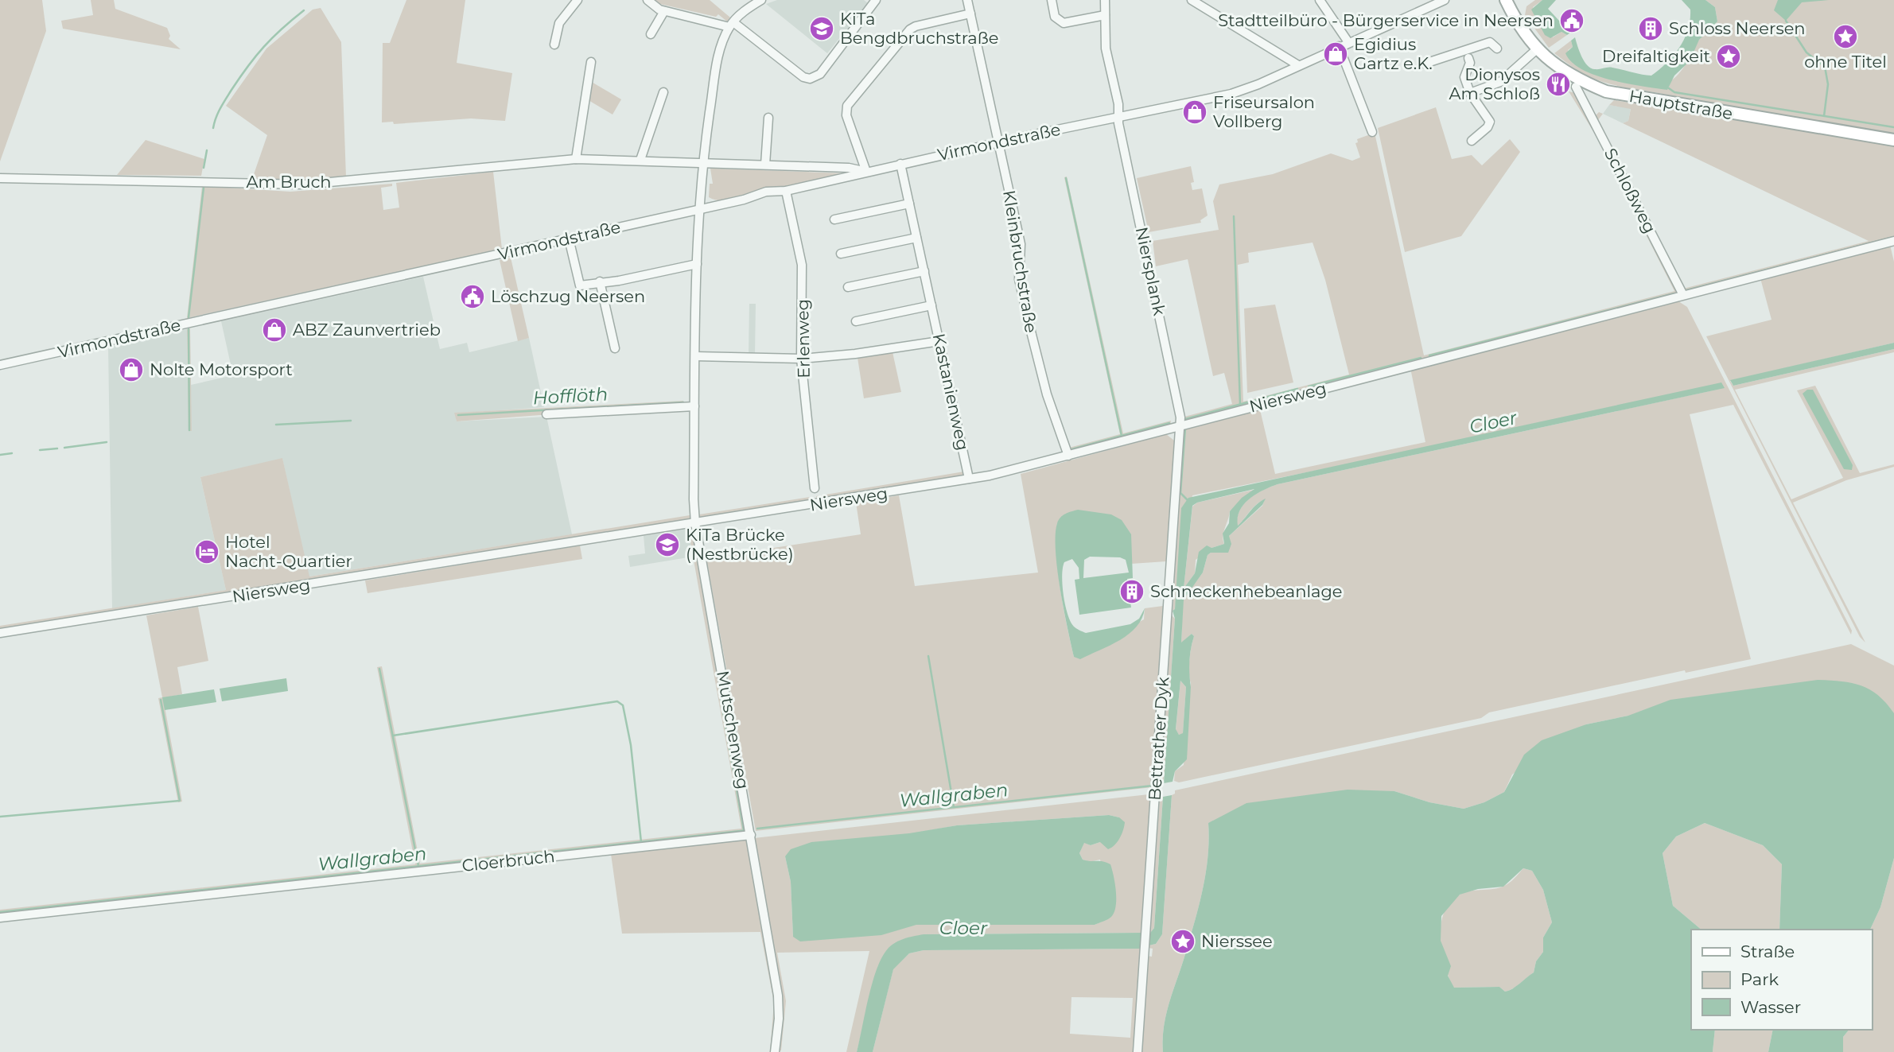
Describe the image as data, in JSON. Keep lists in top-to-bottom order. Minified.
{"streets":{"street":["Hauptstraße","Virmondstraße","Am Bruch","Schloßweg","Kleinbruchstraße","Niersplank","Erlenweg","Kastanienweg","Niersweg","Mutschenweg","Bettrather Dyk","Cloerbruch"]},"crossings":[["Virmondstraße","Am Bruch"],["Virmondstraße","Kleinbruchstraße"],["Virmondstraße","Niersplank"],["Virmondstraße","Erlenweg"],["Virmondstraße","Kastanienweg"],["Virmondstraße","Mutschenweg"],["Am Bruch","Mutschenweg"],["Schloßweg","Niersweg"],["Kleinbruchstraße","Niersweg"],["Niersplank","Niersweg"],["Niersplank","Bettrather Dyk"],["Kastanienweg","Niersweg"],["Niersweg","Mutschenweg"],["Niersweg","Bettrather Dyk"],["Mutschenweg","Cloerbruch"]],"water":["Hofflöth","Cloer","Wallgraben"],"places":{"public building":["Stadtteilbüro - Bürgerservice in Neersen","Löschzug Neersen"],"school or university":["KiTa Bengdbruchstraße","KiTa Brücke (Nestbrücke)"],"building":["Schloss Neersen","Schneckenhebeanlage"],"place":["ohne Titel","Dreifaltigkeit","Nierssee"],"shop":["Egidius Gartz e.K.","Friseursalon Vollberg","ABZ Zaunvertrieb","Nolte Motorsport"],"restaurant":["Dionysos Am Schloß"],"hotel":["Hotel Nacht-Quartier"]},"legend":["Straße","Park","Wasser"]}
